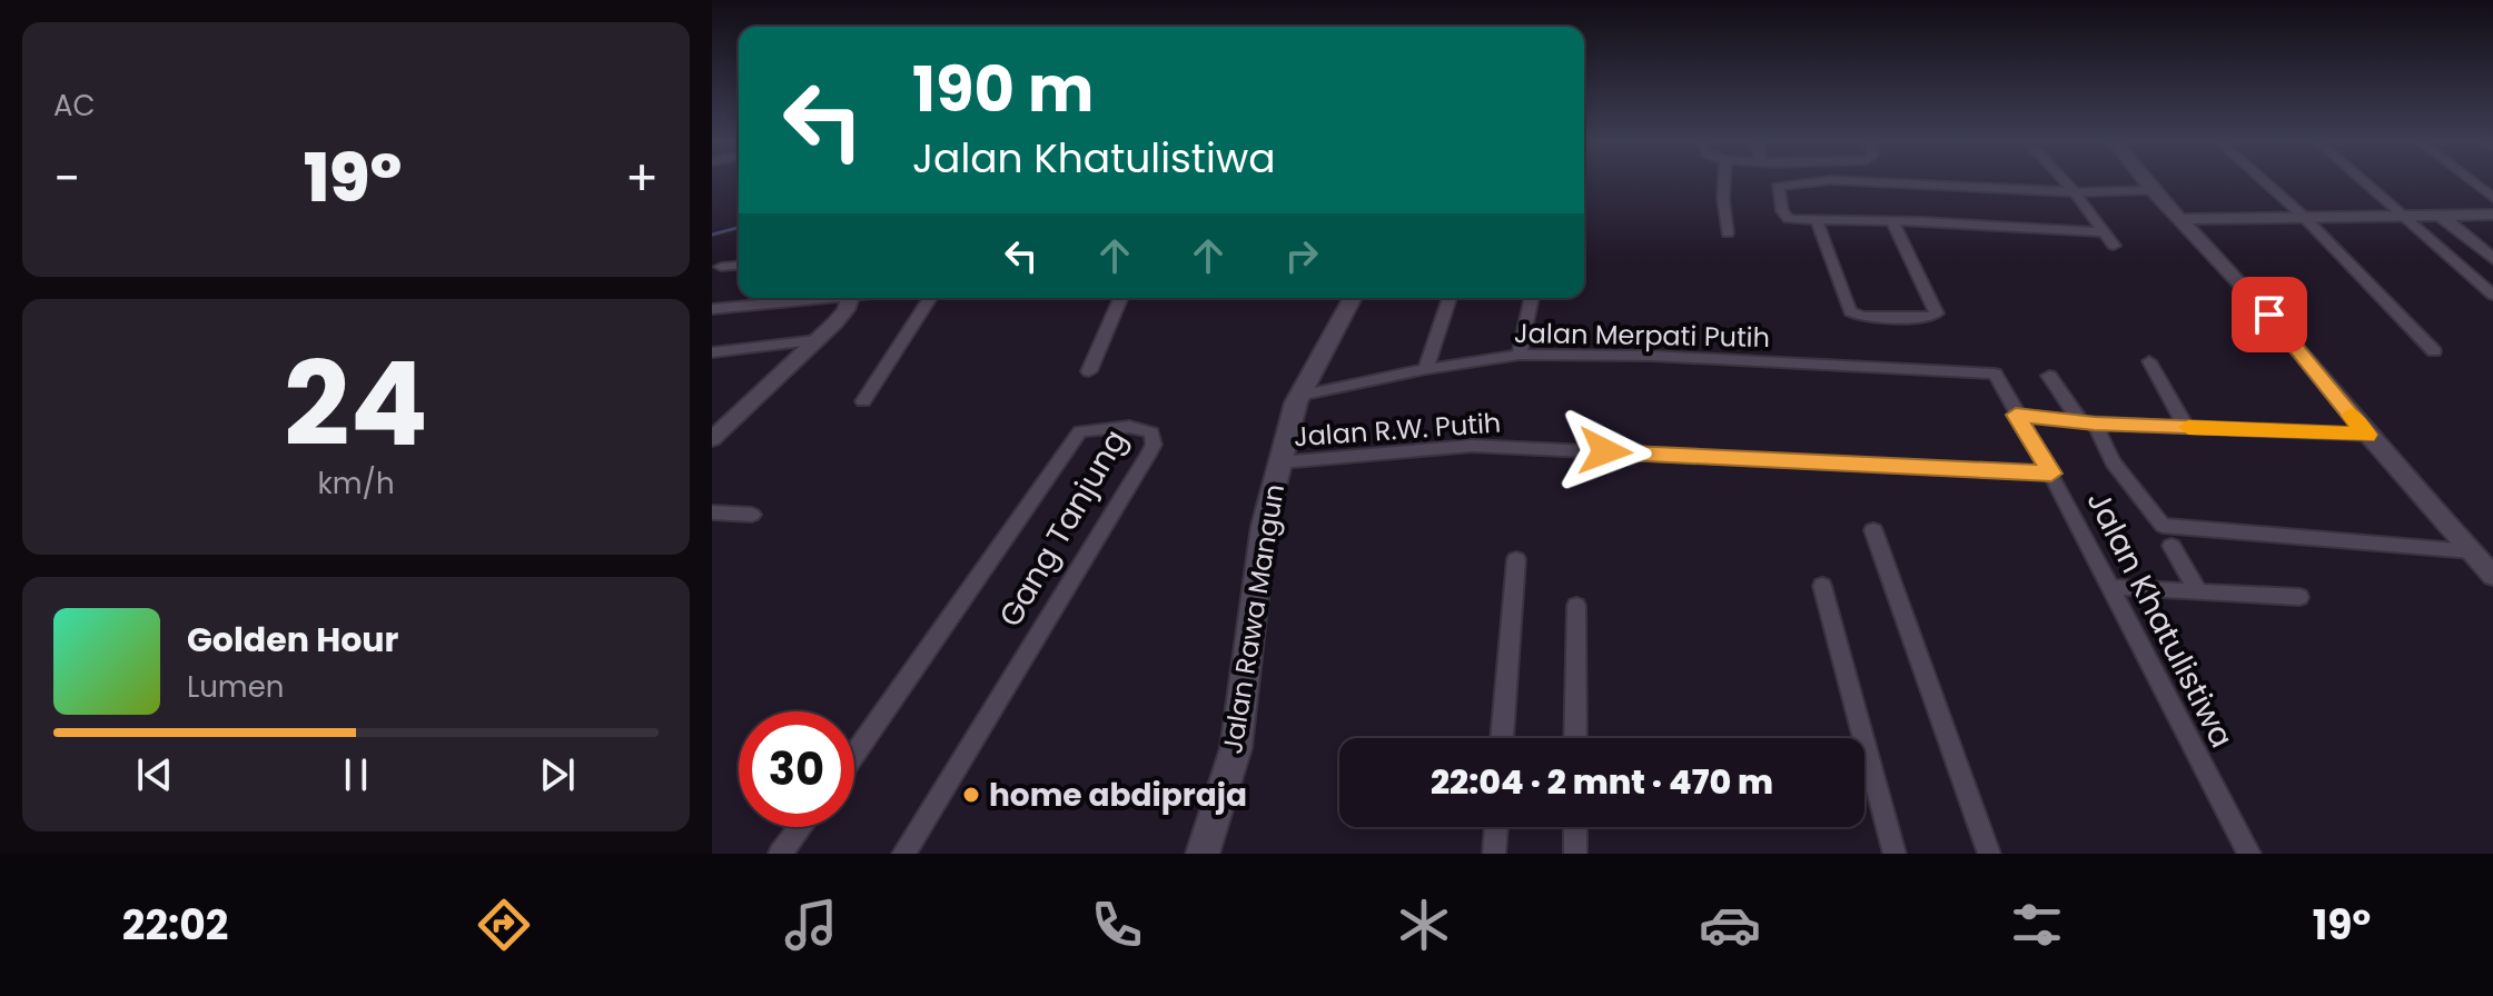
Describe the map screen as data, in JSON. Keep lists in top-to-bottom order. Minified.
{"streets":{"main road":["Jalan Rawa Mangun"],"street":["Jalan Merpati Putih","Jalan R.W. Putih","Gang Tanjung","Jalan Khatulistiwa"]},"crossings":[["Jalan Merpati Putih","Jalan Rawa Mangun"],["Jalan Merpati Putih","Jalan Khatulistiwa"],["Jalan R.W. Putih","Jalan Rawa Mangun"],["Jalan R.W. Putih","Jalan Khatulistiwa"]],"places":["home abdipraja"],"page":{"tile":["AC",["24","km/h"]],"turn":["190 m","Jalan Khatulistiwa"],"heat":["−","19°","+"],"song":["Golden Hour","Lumen"],"limit":"30","trip":"22:04 · 2 mnt · 470 m","tabs":["22:02","19°"]}}
